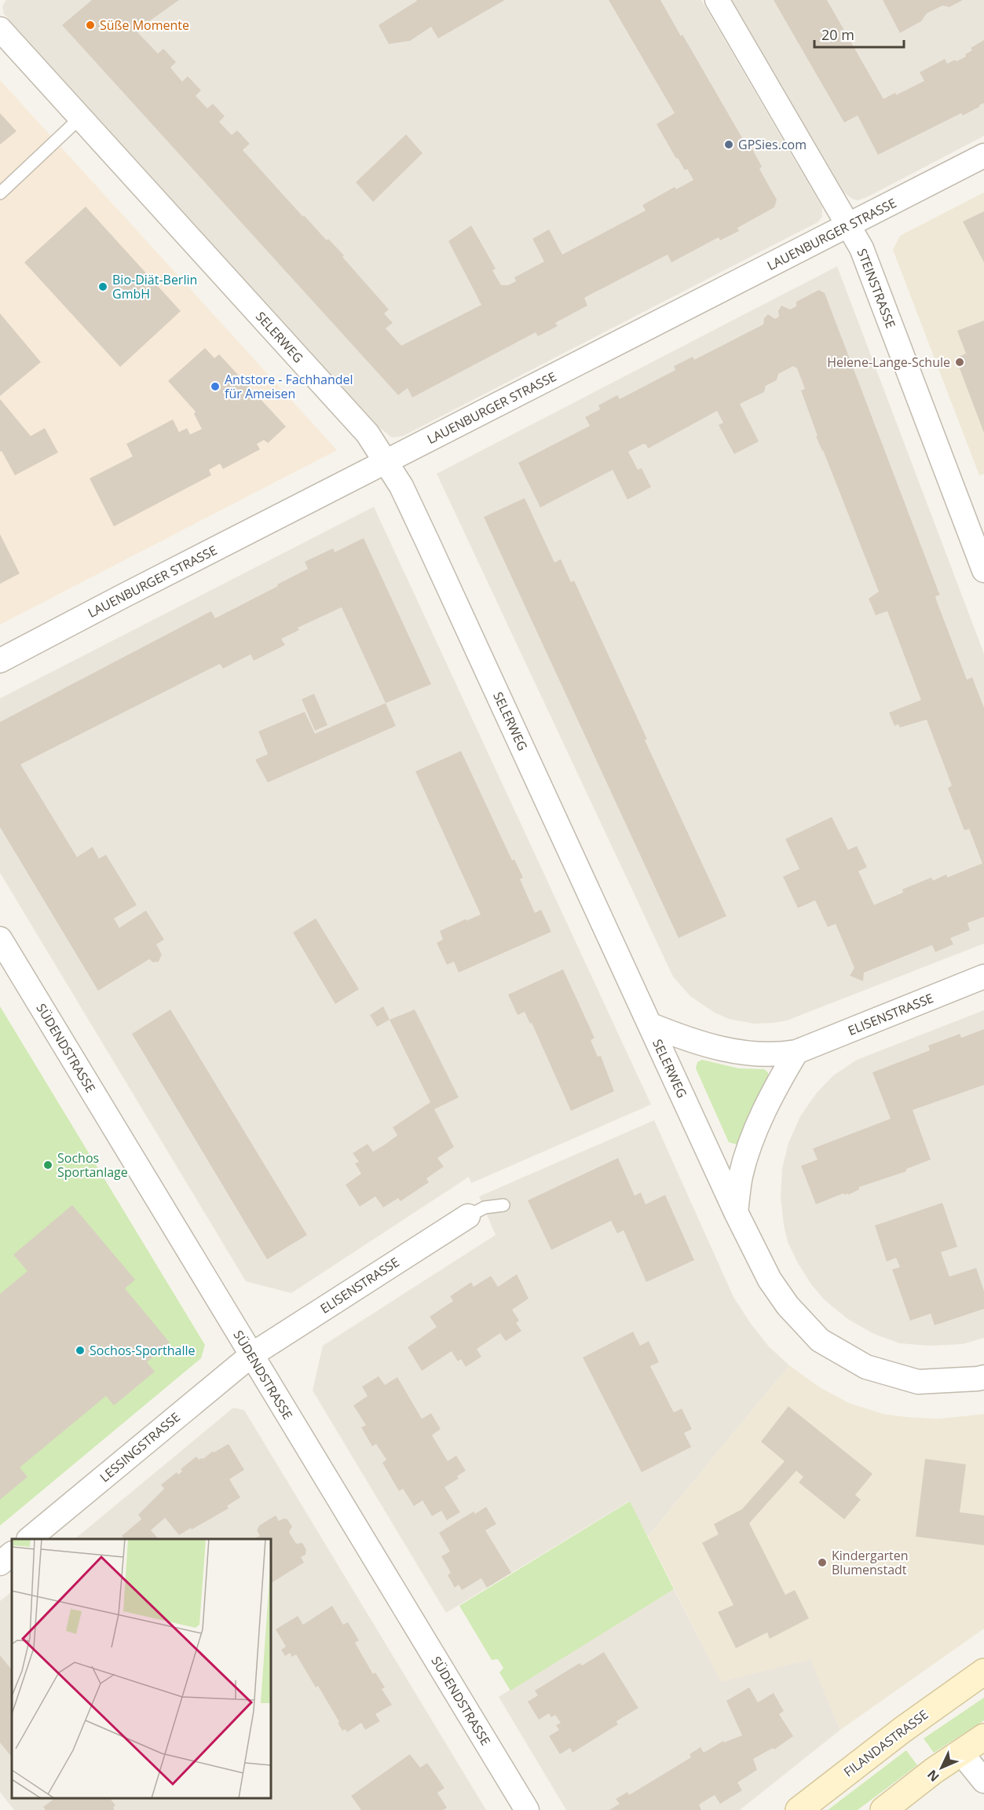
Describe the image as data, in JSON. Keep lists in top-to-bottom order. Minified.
{"streets":{"main road":["FILANDASTRASSE"],"street":["LAUENBURGER STRASSE","STEINSTRASSE","SELERWEG","ELISENSTRASSE","SÜDENDSTRASSE","LESSINGSTRASSE"]},"crossings":[["LAUENBURGER STRASSE","STEINSTRASSE"],["LAUENBURGER STRASSE","SELERWEG"],["SELERWEG","ELISENSTRASSE"],["ELISENSTRASSE","SÜDENDSTRASSE"],["ELISENSTRASSE","LESSINGSTRASSE"],["SÜDENDSTRASSE","LESSINGSTRASSE"]],"places":["Süße Momente","GPSies.com","Bio-Diät-Berlin GmbH","Helene-Lange-Schule","Antstore - Fachhandel für Ameisen","Sochos Sportanlage","Sochos-Sporthalle","Kindergarten Blumenstadt"],"scale_bar":"20 m","north":"bottom left"}
